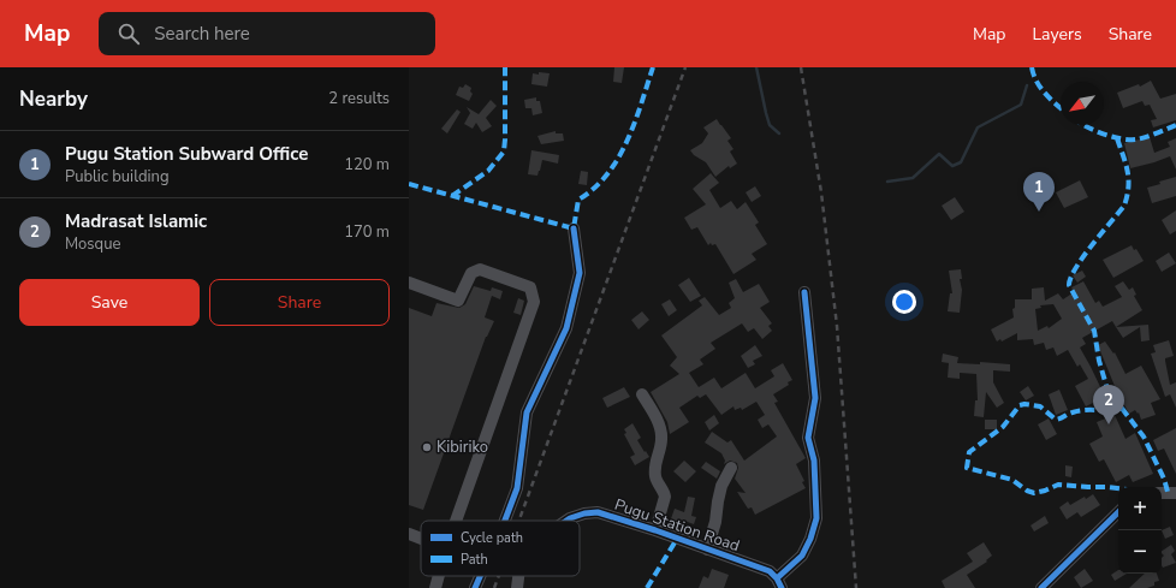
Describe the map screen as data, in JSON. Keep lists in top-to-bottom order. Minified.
{"streets":{"street":["Pugu Station Road"]},"places":["Kibiriko"],"legend":["Cycle path","Path"],"north":"bottom left","page":{"header":"Map","search":"Search here","nav":["Map","Layers","Share"],"heading":["Nearby","2 results"],"list":[{"mark":"1","name":"Pugu Station Subward Office","note":"Public building","value":"120 m"},{"mark":"2","name":"Madrasat Islamic","note":"Mosque","value":"170 m"}],"pins":["1","2"],"buttons":["Save","Share"],"map_buttons":["+","−"]}}
